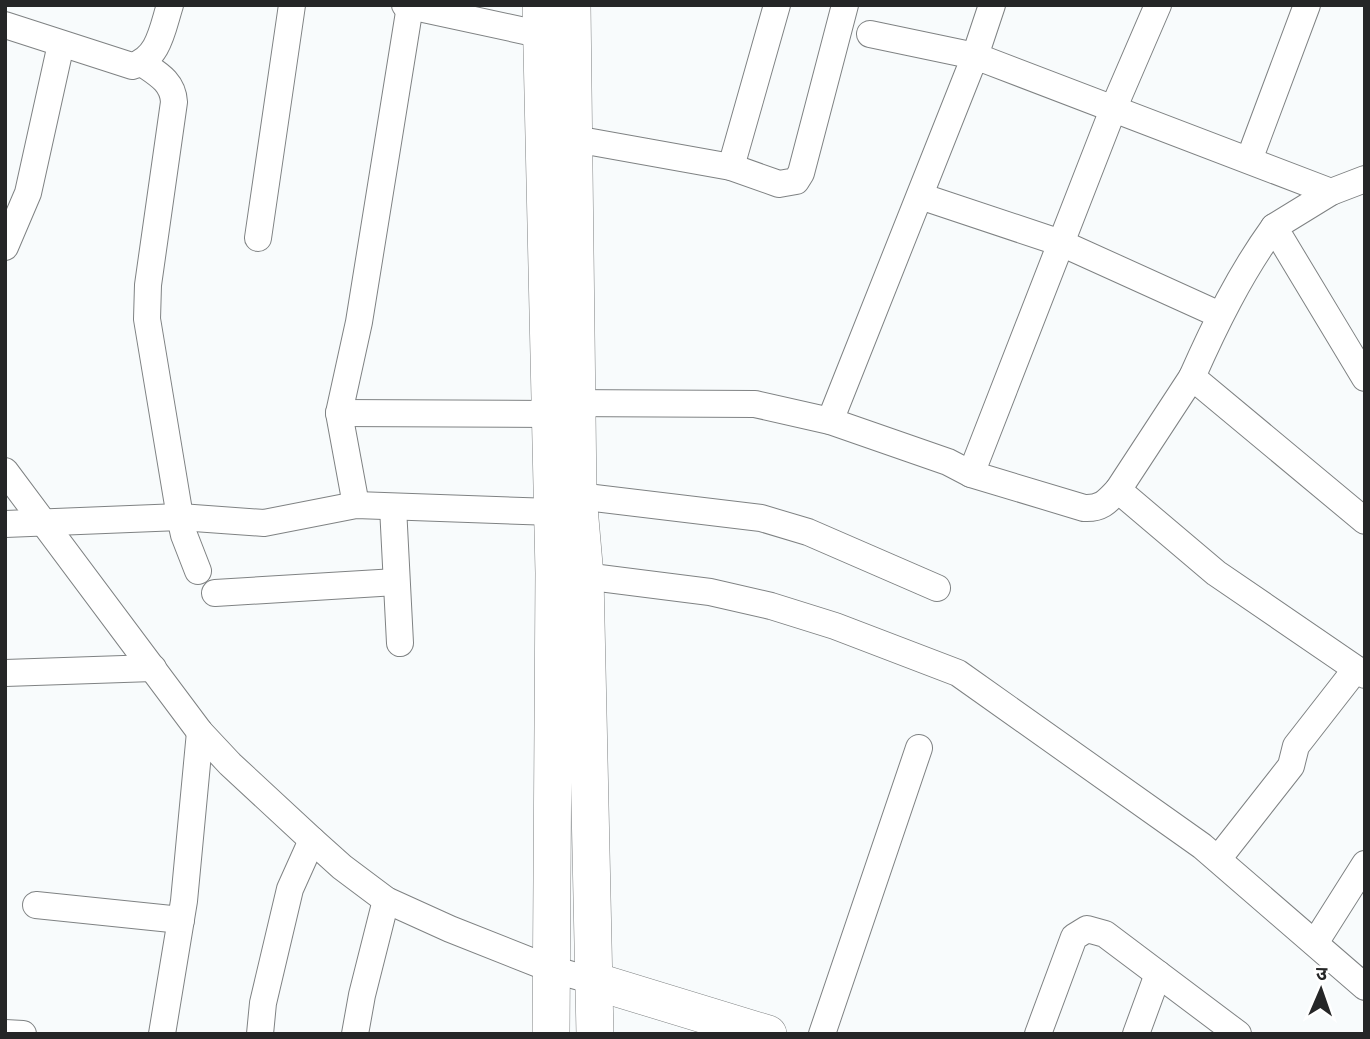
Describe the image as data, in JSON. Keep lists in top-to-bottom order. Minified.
{"north":"top"}
